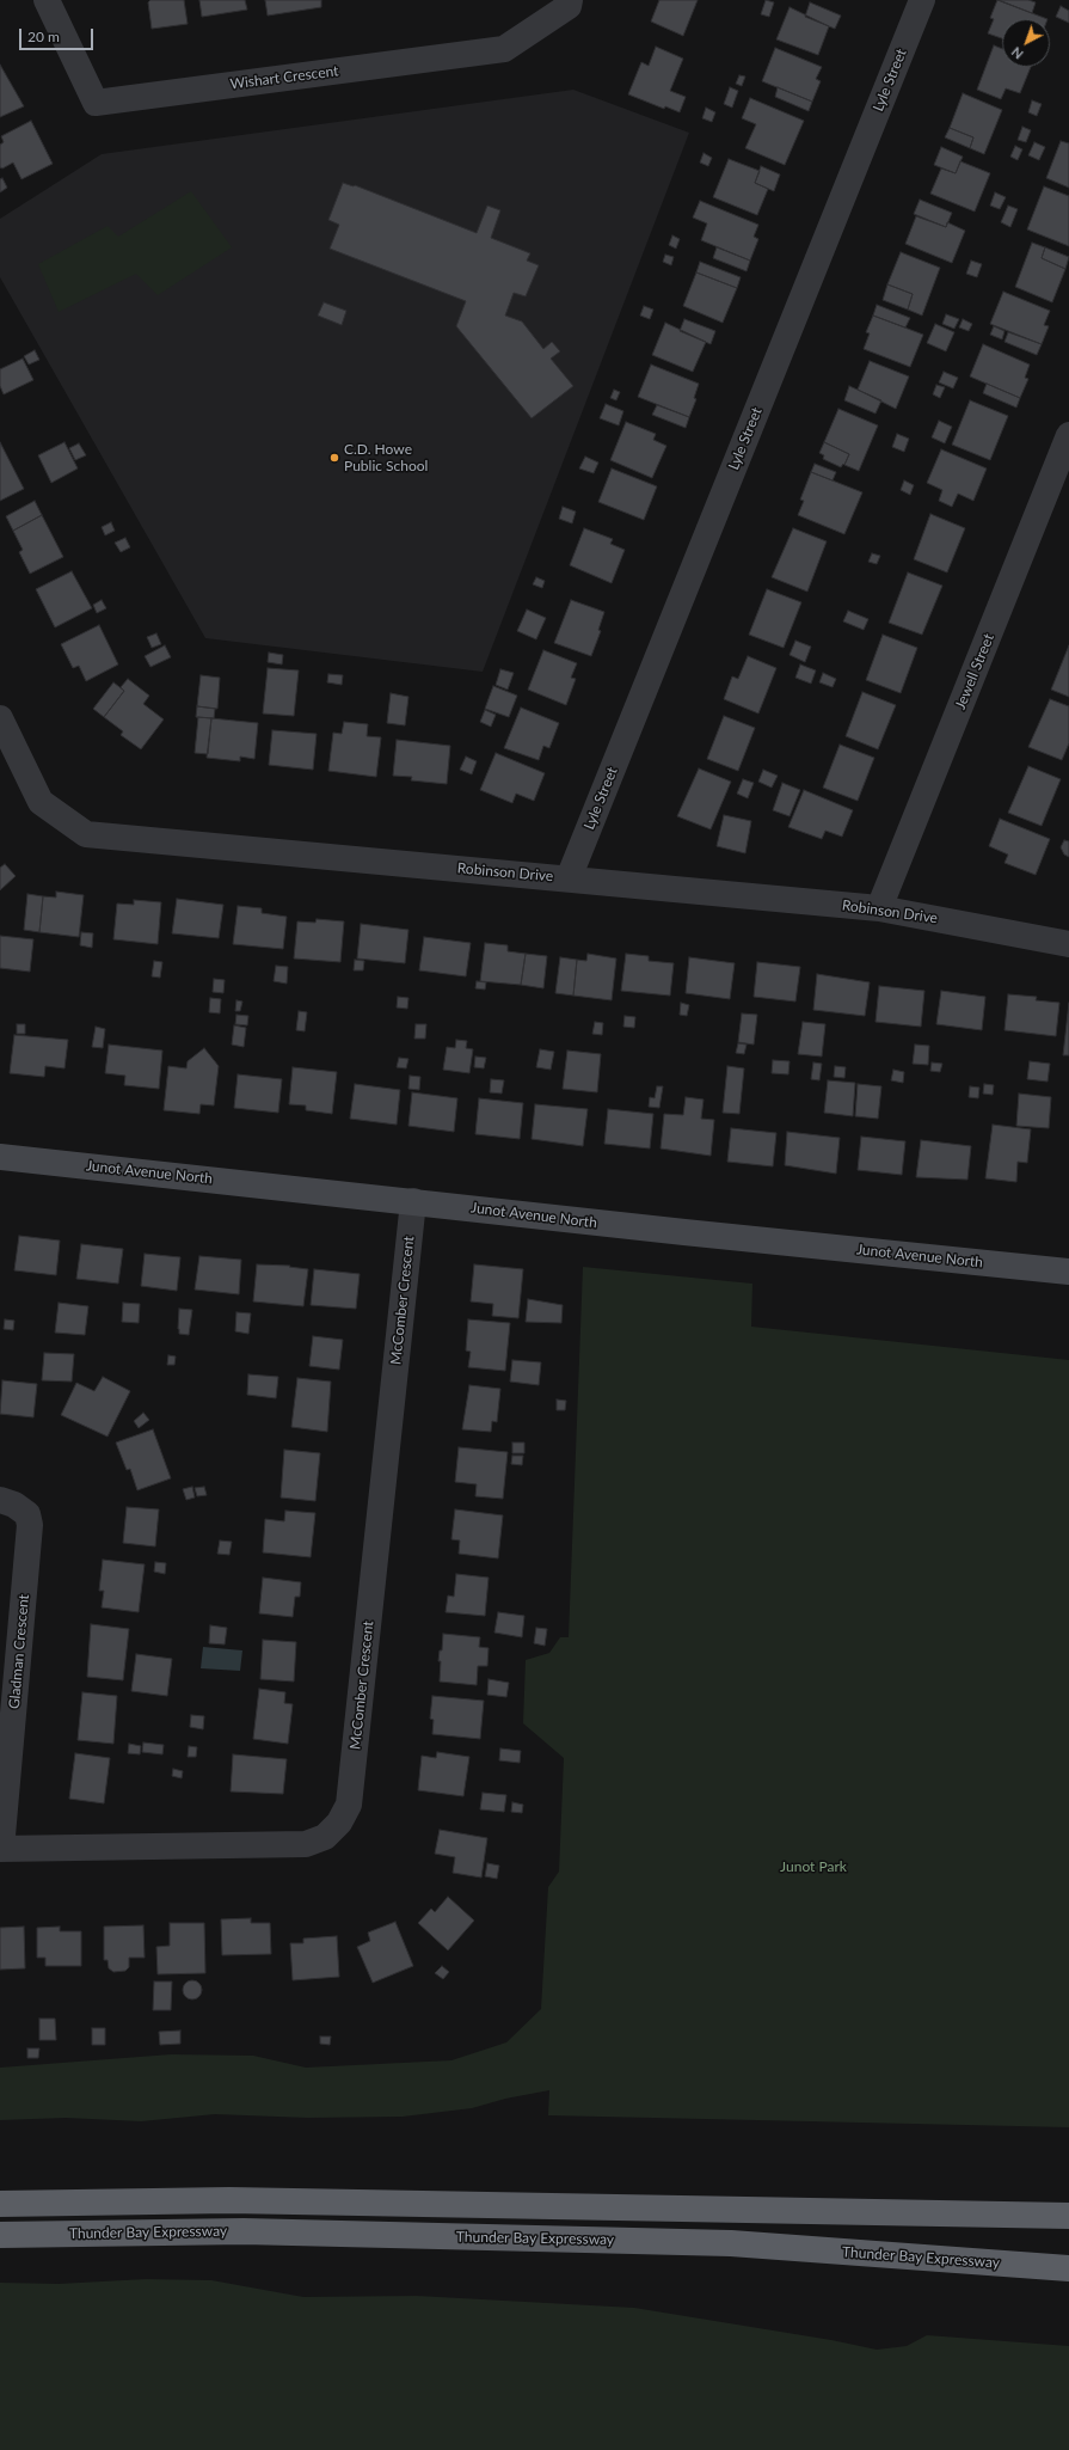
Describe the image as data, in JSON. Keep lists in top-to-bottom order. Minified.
{"streets":{"highway":["Thunder Bay Expressway"],"main road":["Junot Avenue North"],"street":["Wishart Crescent","Lyle Street","Jewell Street","Robinson Drive","McComber Crescent","Gladman Crescent"]},"crossings":[["Lyle Street","Robinson Drive"],["Jewell Street","Robinson Drive"],["Junot Avenue North","McComber Crescent"],["McComber Crescent","Gladman Crescent"]],"parks":["Junot Park"],"places":["C.D. Howe Public School"],"scale_bar":"20 m","north":"bottom left"}
